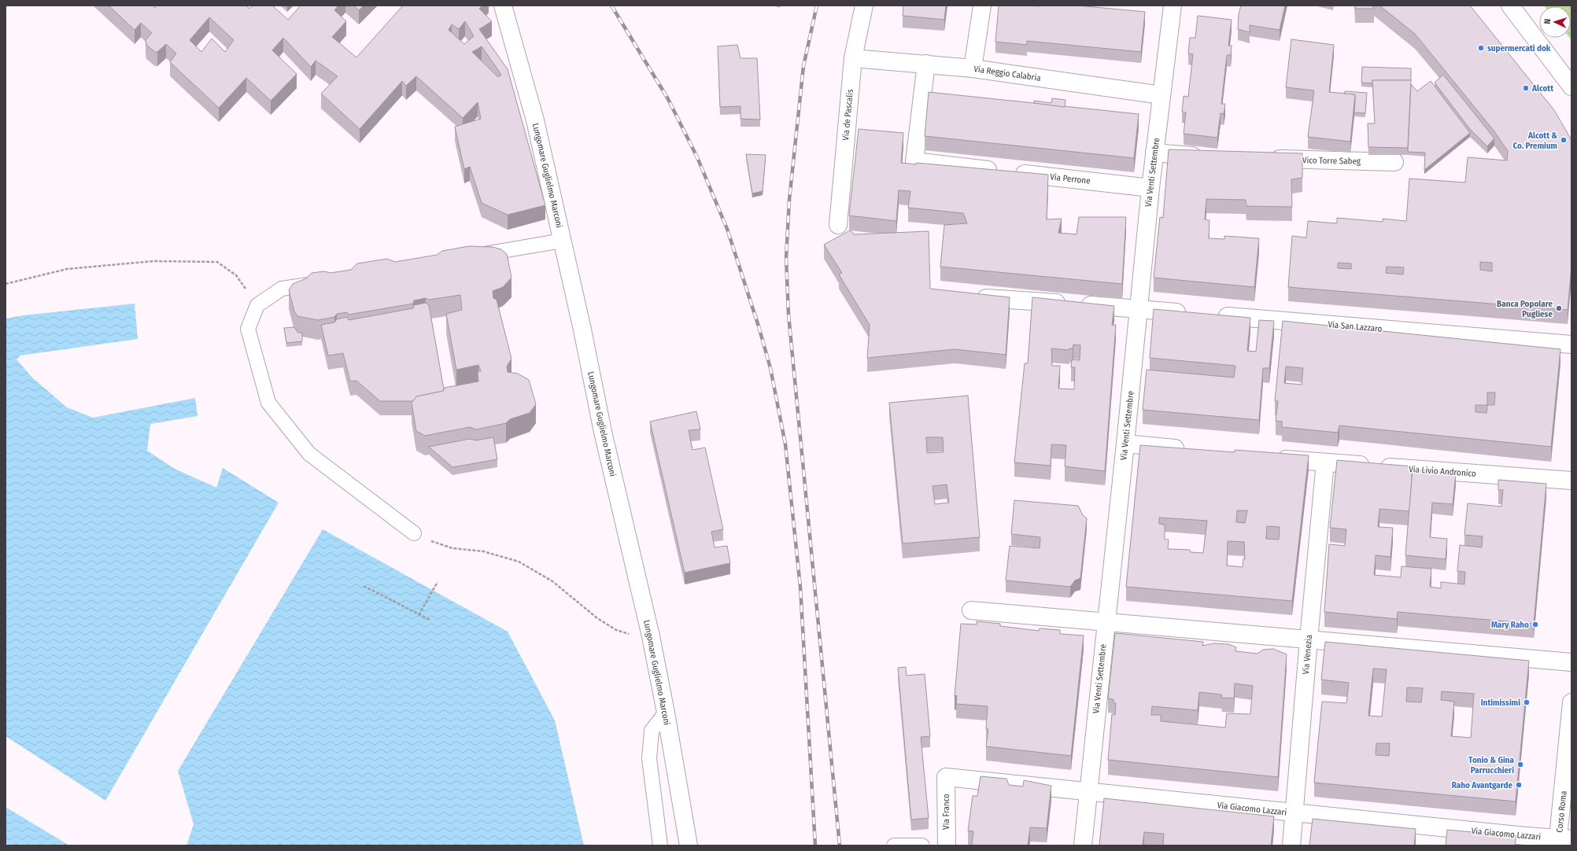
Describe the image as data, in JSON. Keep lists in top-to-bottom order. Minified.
{"streets":{"street":["Via Reggio Calabria","Via de Pascalis","Vico Torre Sabeg","Via Venti Settembre","Lungomare Guglielmo Marconi","Via Perrone","Via San Lazzaro","Via Livio Andronico","Via Venezia","Via Giacomo Lazzari","Via Franco","Corso Roma"]},"crossings":[["Via Reggio Calabria","Via de Pascalis"],["Via Reggio Calabria","Via Venti Settembre"],["Via Reggio Calabria","Via Perrone"],["Via Venti Settembre","Via Perrone"],["Via Venti Settembre","Via Giacomo Lazzari"],["Via Livio Andronico","Via Venezia"],["Via Venezia","Via Giacomo Lazzari"],["Via Giacomo Lazzari","Via Franco"],["Via Giacomo Lazzari","Corso Roma"]],"places":["supermercati dok","Alcott","Alcott & Co. Premium","Banca Popolare Pugliese","Mary Raho","Intimissimi","Tonio & Gina Parrucchieri","Raho Avantgarde"],"north":"left"}
